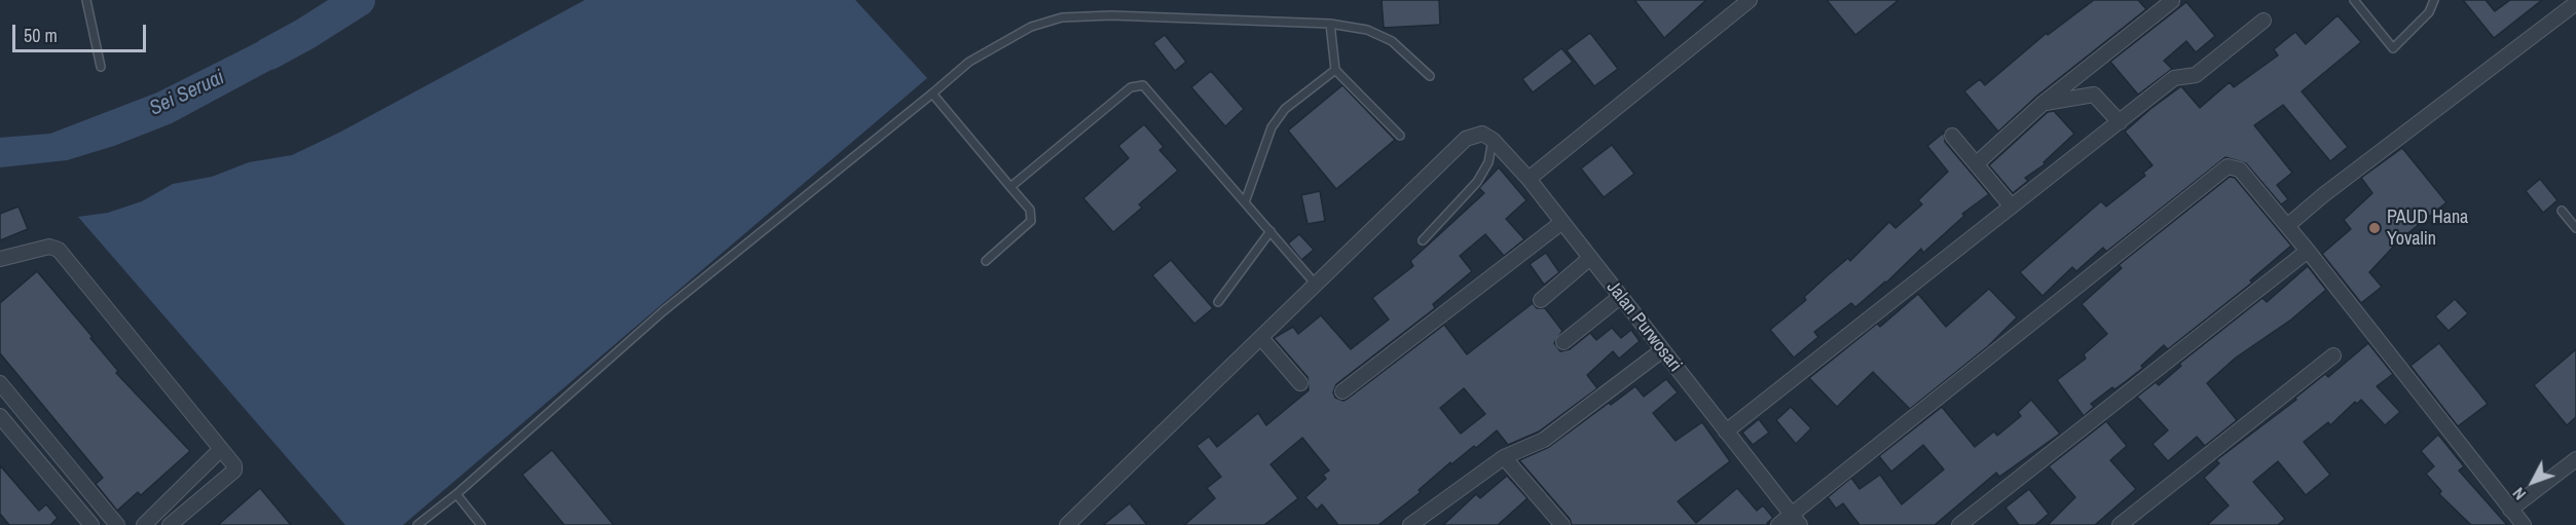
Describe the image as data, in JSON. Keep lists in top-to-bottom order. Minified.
{"streets":{"street":["Jalan Purwosari"]},"water":["Sei Seruai"],"places":["PAUD Hana Yovalin"],"scale_bar":"50 m","north":"bottom left"}
